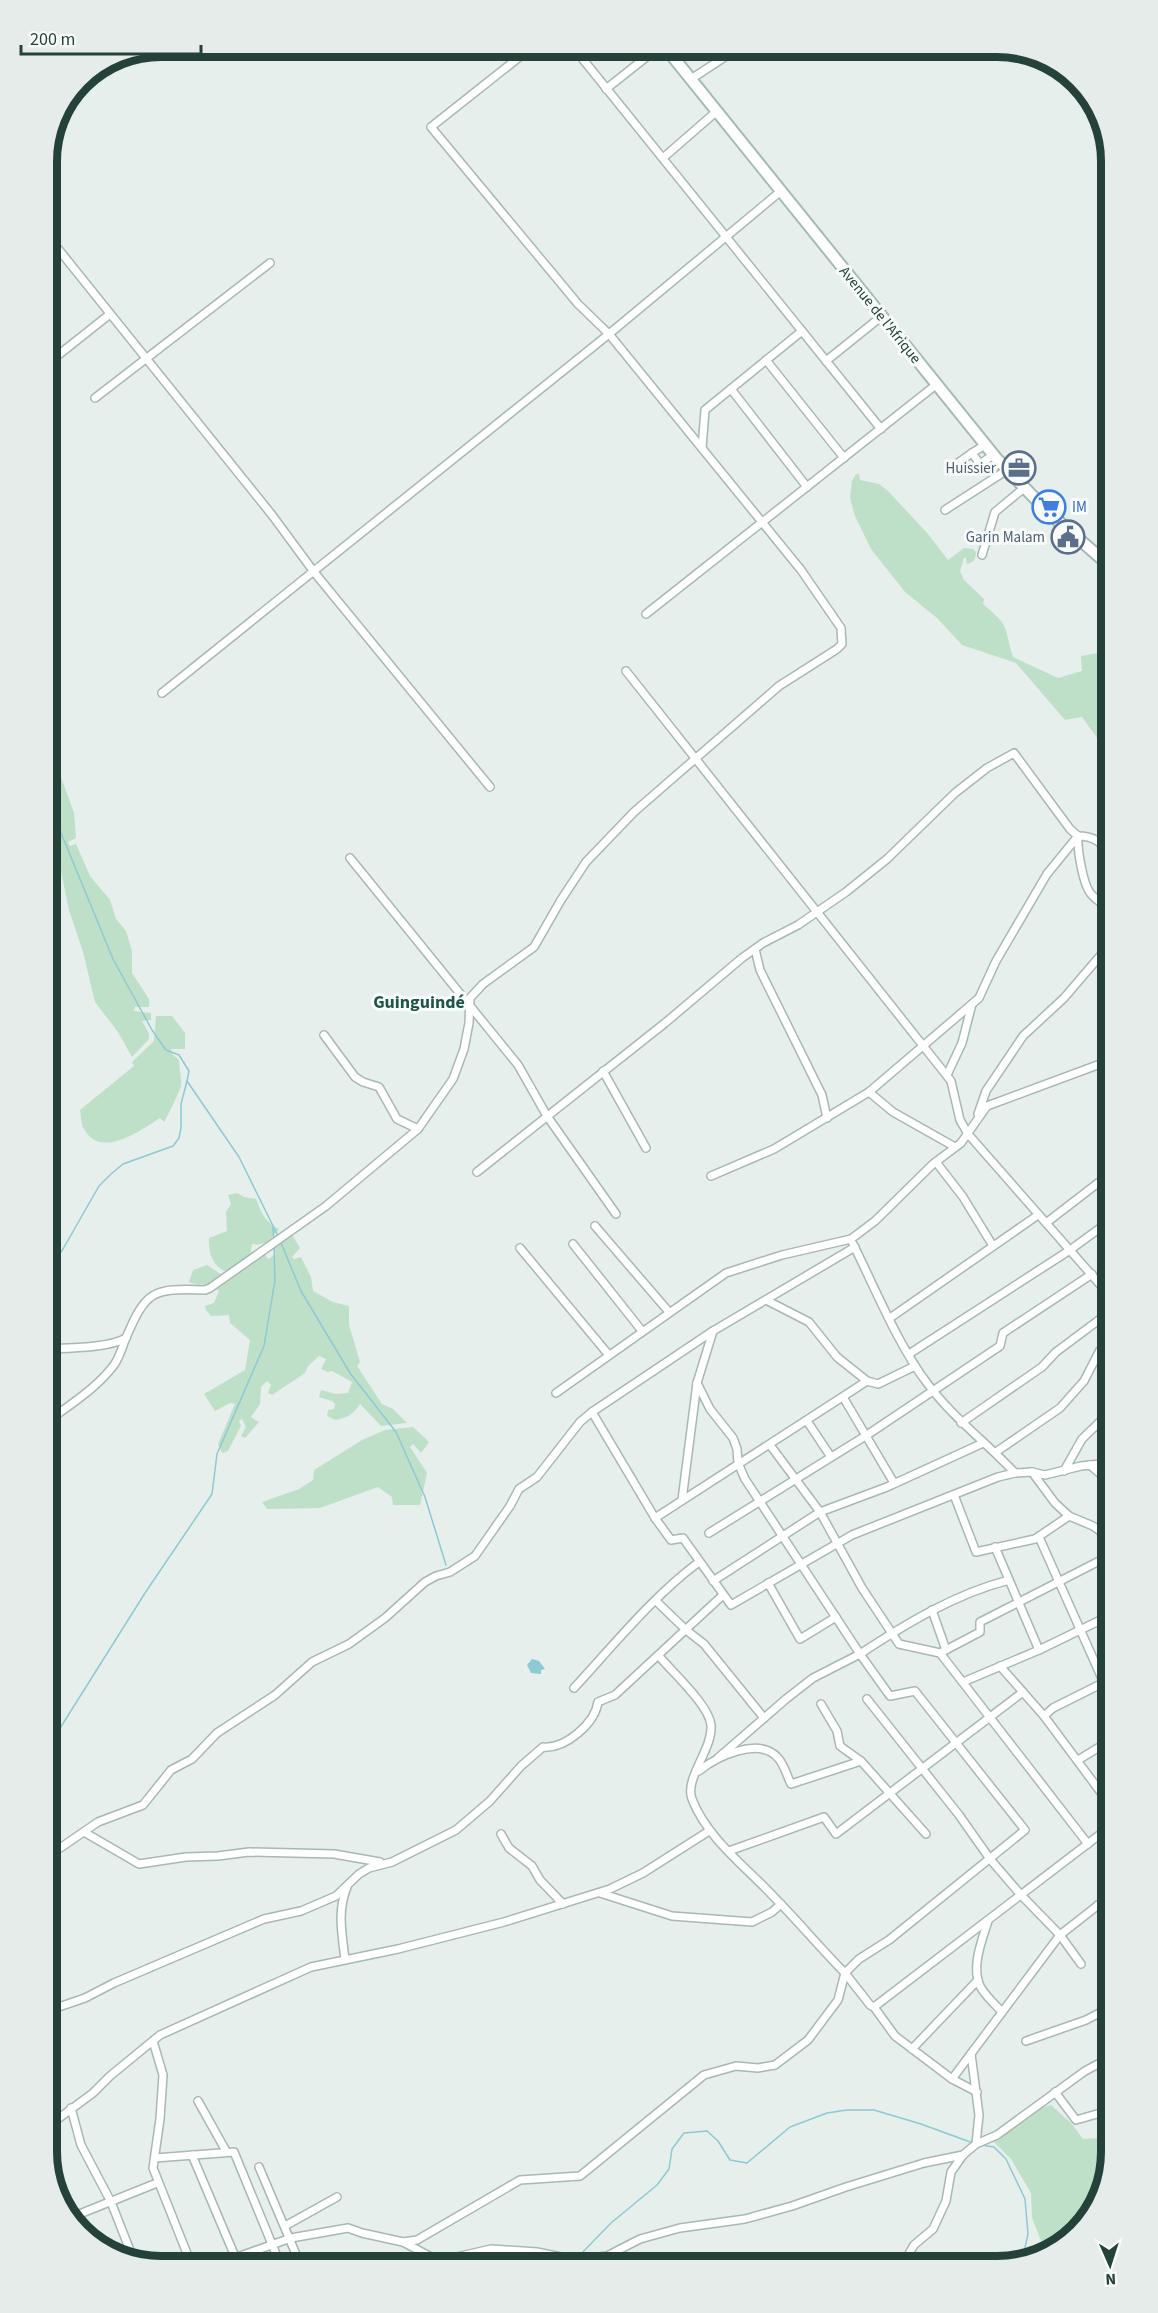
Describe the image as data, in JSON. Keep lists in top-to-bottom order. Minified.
{"streets":{"main road":["Avenue de l'Afrique"]},"districts":["Guinguindé"],"places":{"office":["Huissier"],"supermarket":["IM"],"public building":["Garin Malam"]},"scale_bar":"200 m","north":"bottom"}
